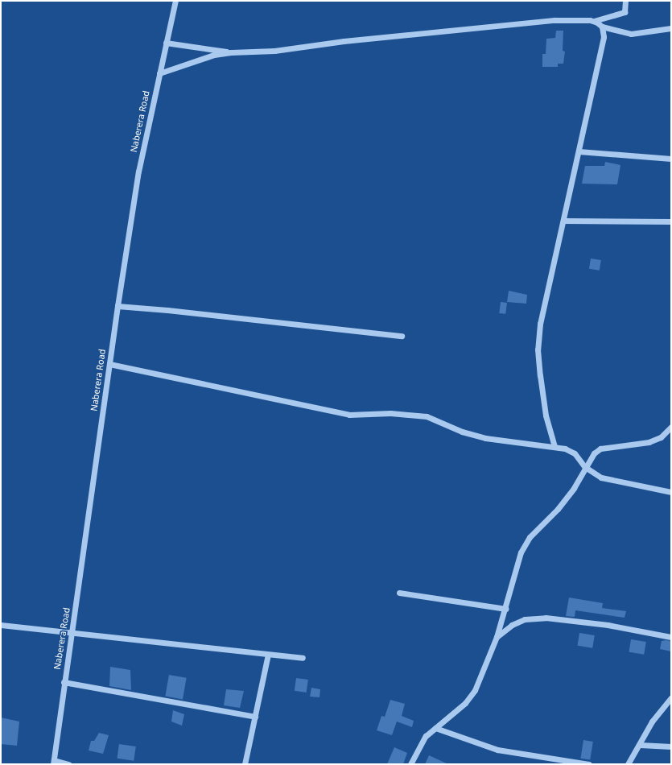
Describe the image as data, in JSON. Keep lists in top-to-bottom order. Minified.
{"streets":{"street":["Naberera Road"]}}
